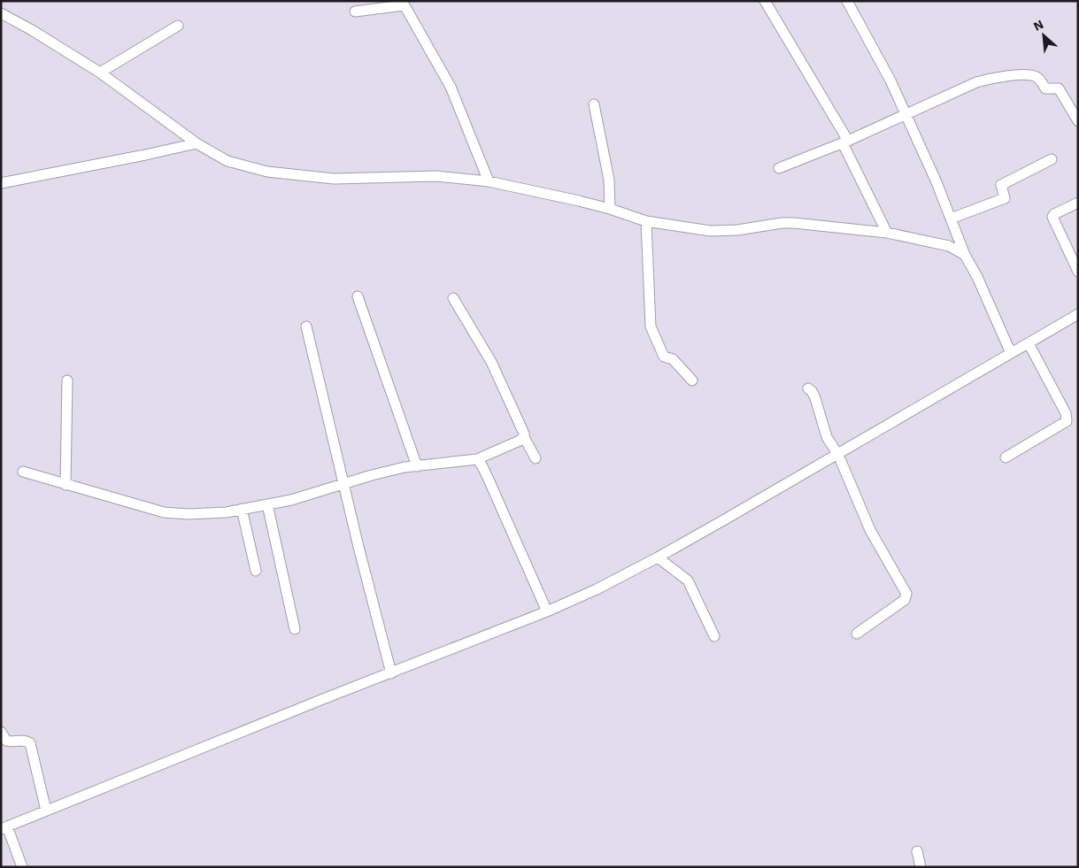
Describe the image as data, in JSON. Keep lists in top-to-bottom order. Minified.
{"north":"top left"}
